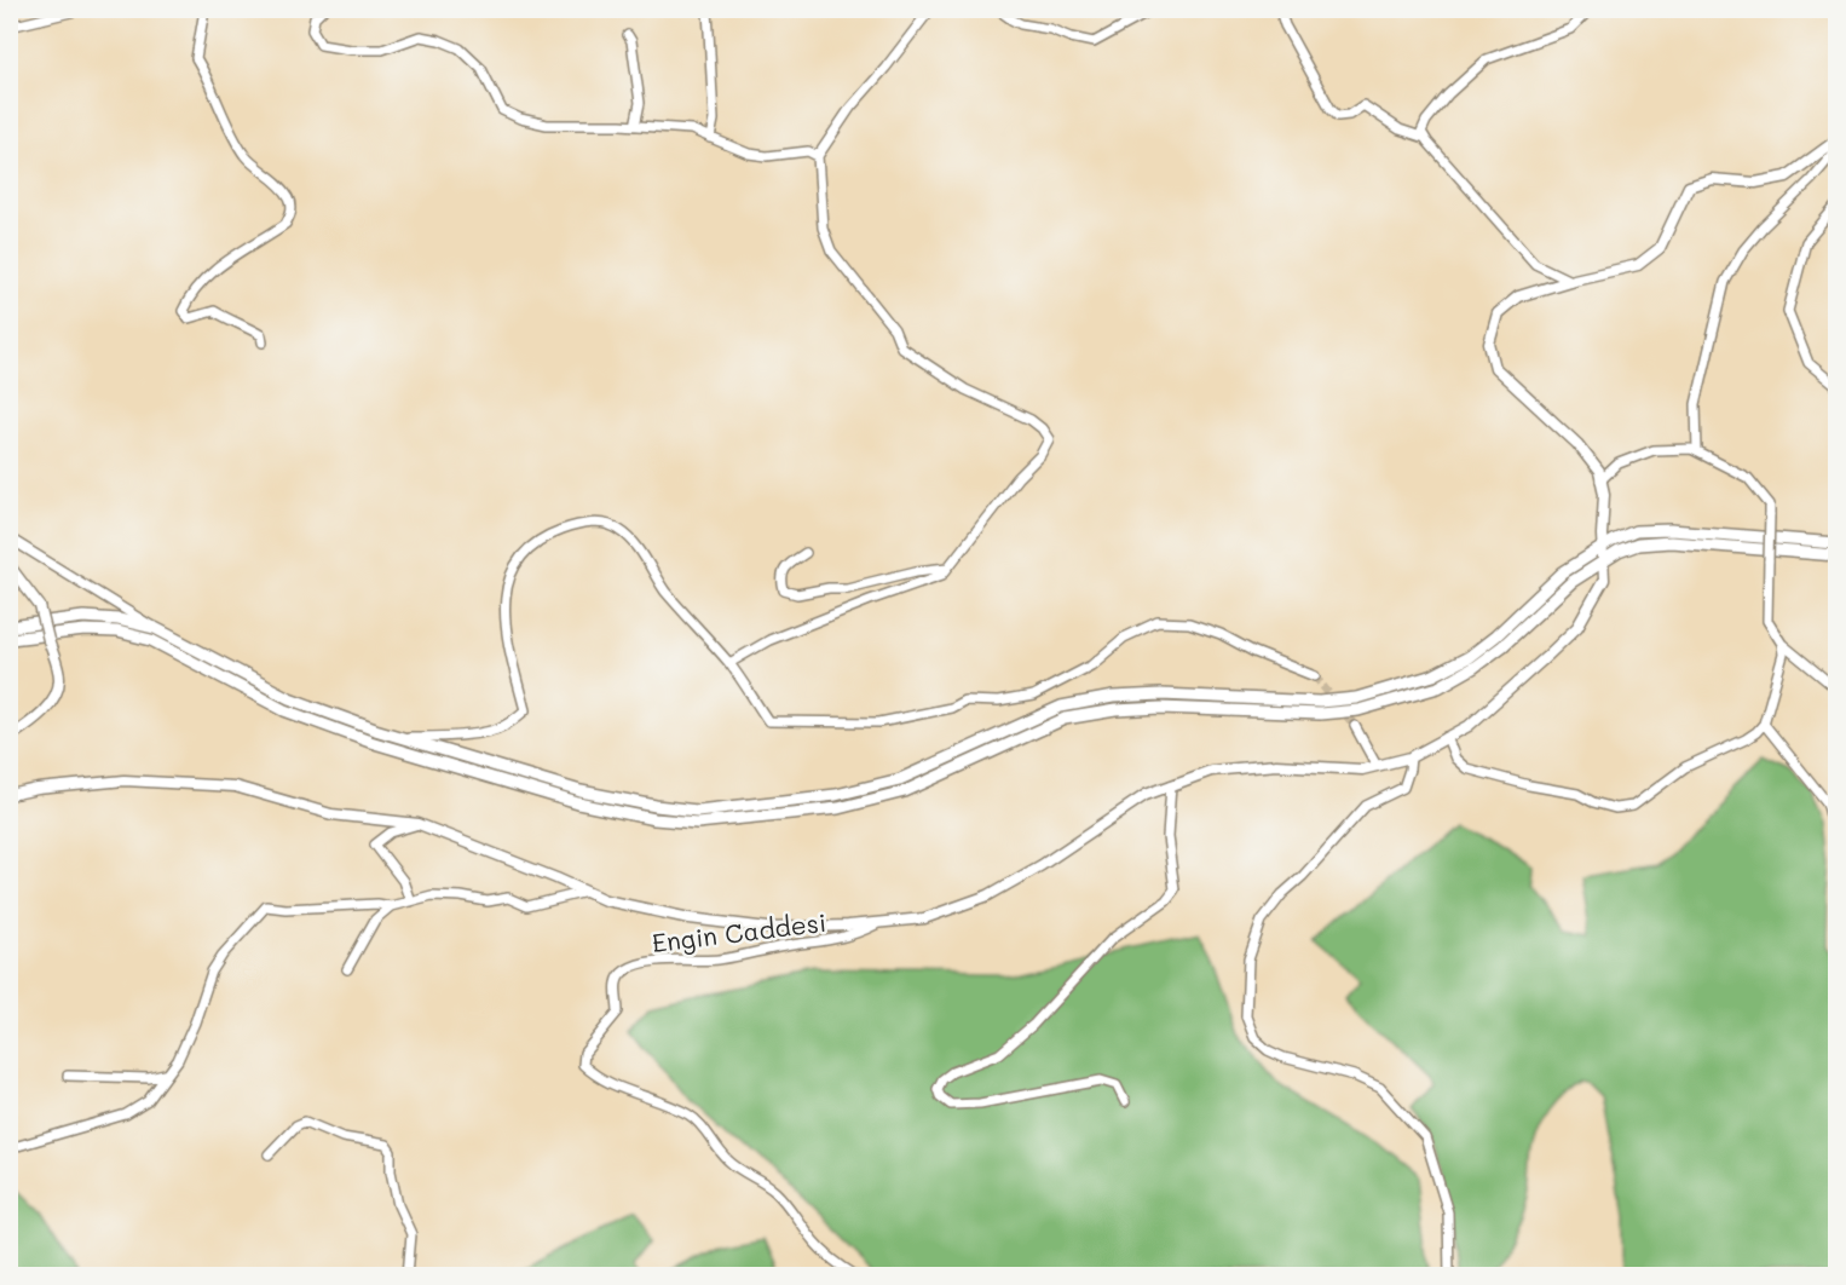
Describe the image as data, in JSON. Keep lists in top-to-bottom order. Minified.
{"streets":{"street":["Engin Caddesi"]}}
